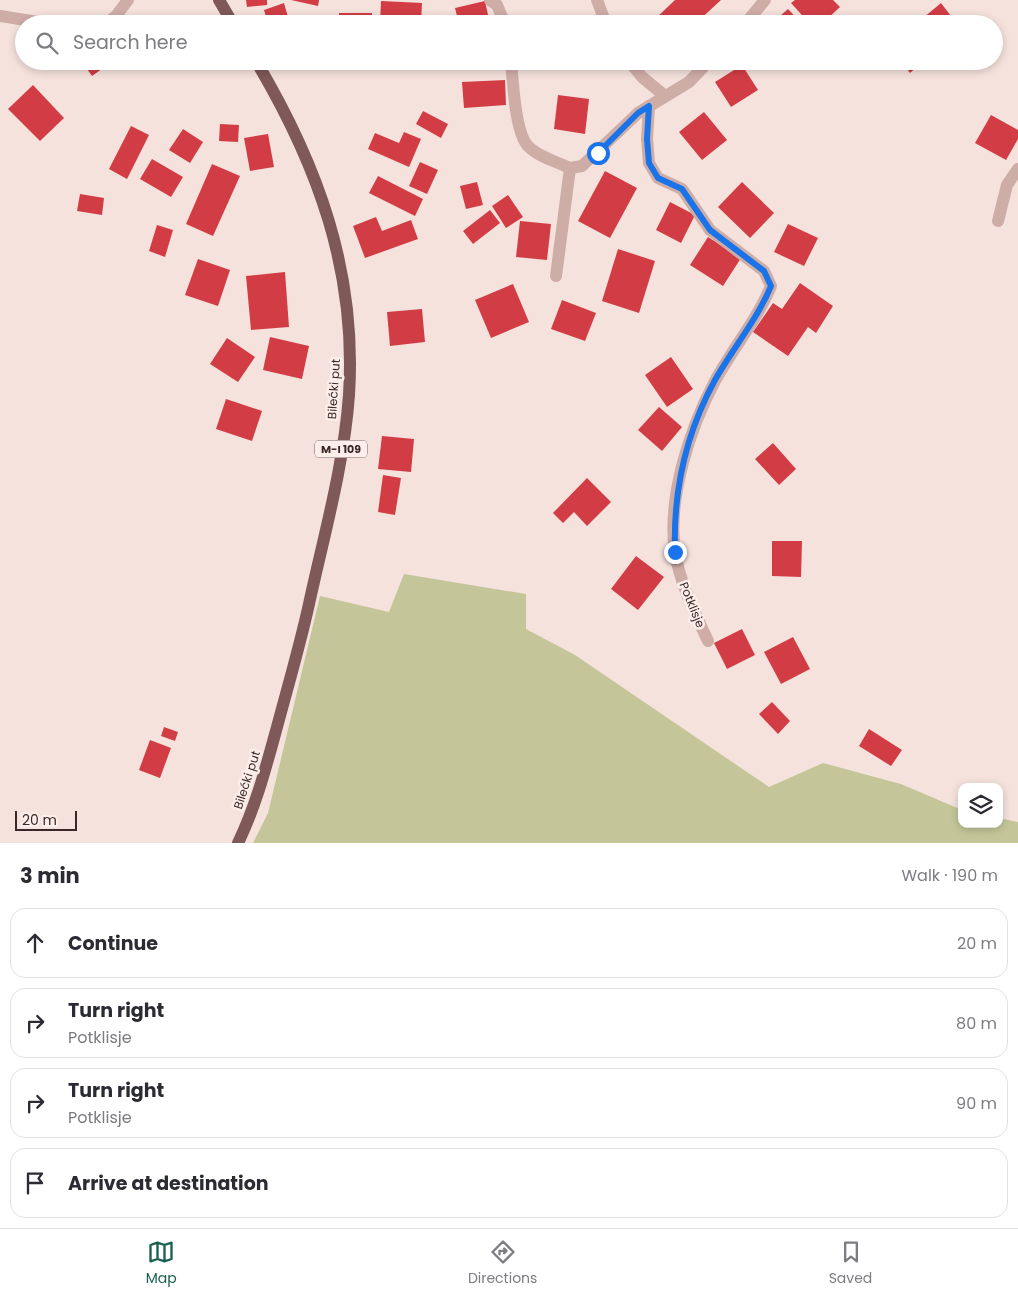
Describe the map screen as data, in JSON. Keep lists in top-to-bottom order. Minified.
{"streets":{"main road":["Bilećki put","M-I 109"],"street":["Potklisje"]},"scale_bar":"20 m","page":{"search":"Search here","scale":"20 m","heading":["3 min","Walk · 190 m"],"list":[["Continue","20 m"],["Turn right","Potklisje","80 m"],["Turn right","Potklisje","90 m"],"Arrive at destination"],"nav":["Map","Directions","Saved"]}}
